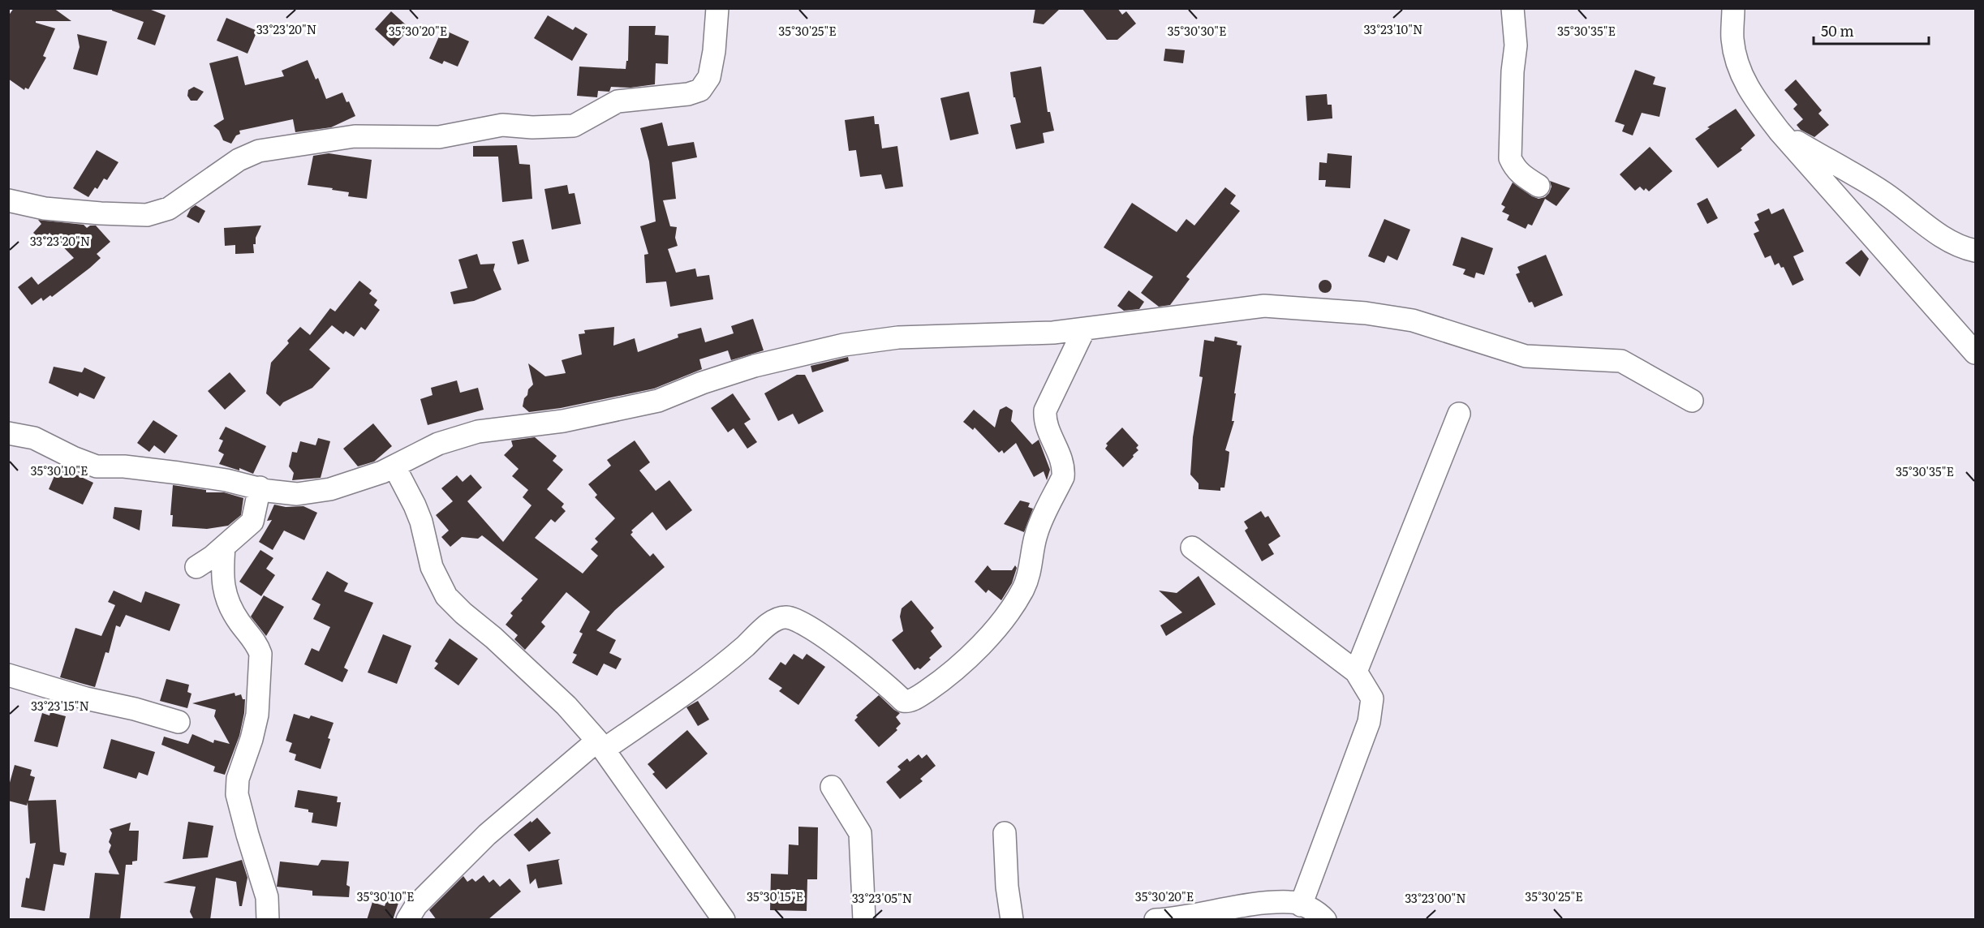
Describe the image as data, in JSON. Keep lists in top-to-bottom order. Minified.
{"scale_bar":"50 m","coordinates":["33°23'20\"N","33°23'10\"N","35°30'20\"E","35°30'35\"E","35°30'25\"E","35°30'30\"E","35°30'10\"E","33°23'15\"N","35°30'15\"E","33°23'05\"N","33°23'00\"N"]}
